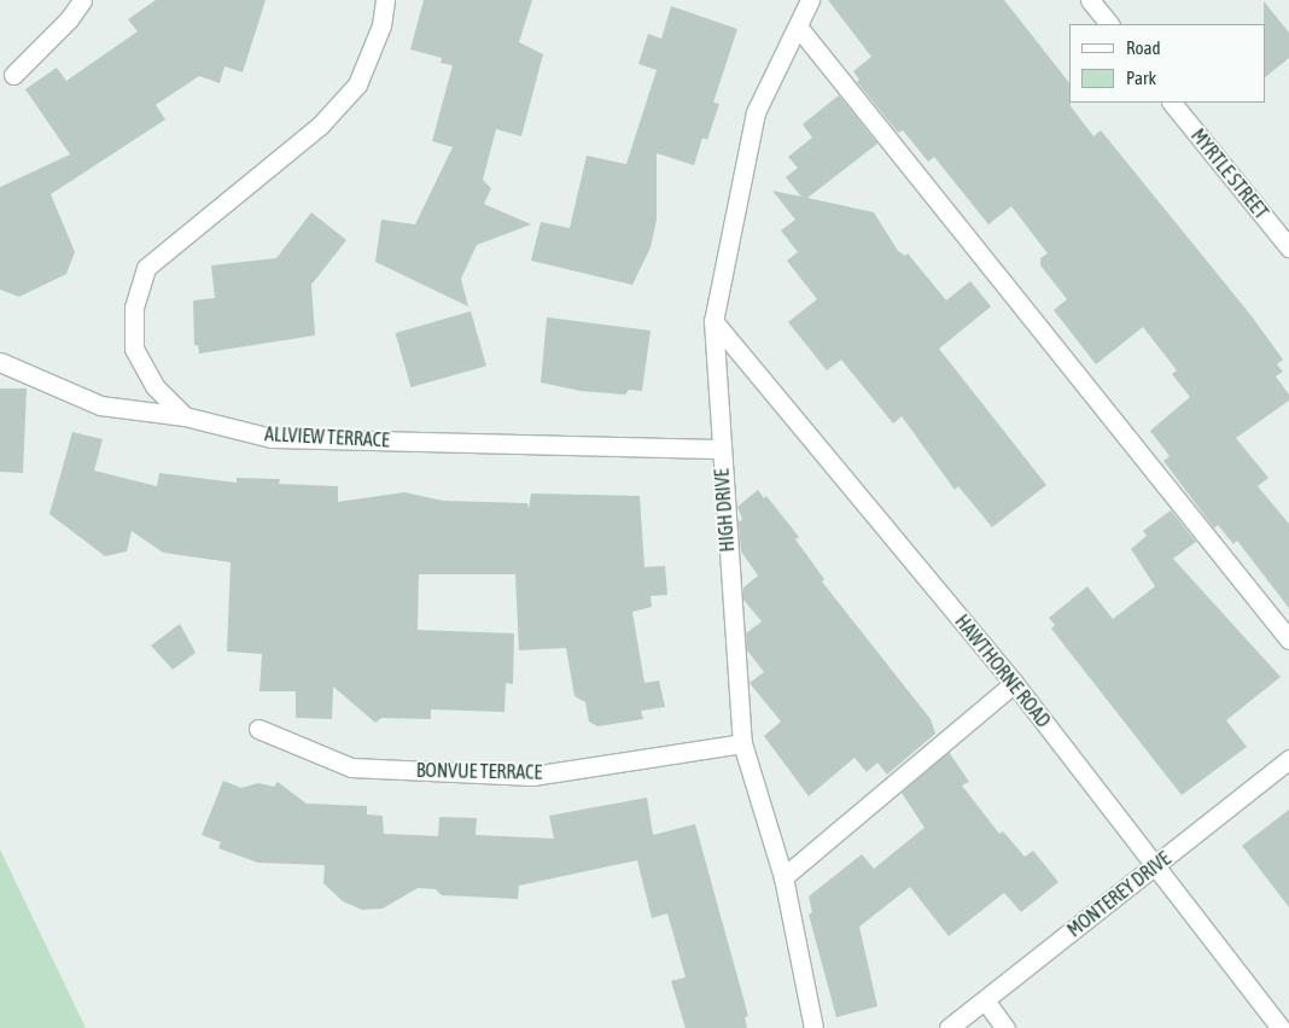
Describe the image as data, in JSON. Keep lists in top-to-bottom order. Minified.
{"streets":{"street":["MYRTLE STREET","ALLVIEW TERRACE","HIGH DRIVE","HAWTHORNE ROAD","BONVUE TERRACE","MONTEREY DRIVE"]},"crossings":[["ALLVIEW TERRACE","HIGH DRIVE"],["HIGH DRIVE","HAWTHORNE ROAD"],["HIGH DRIVE","BONVUE TERRACE"],["HAWTHORNE ROAD","MONTEREY DRIVE"]],"legend":["Road","Park"]}
